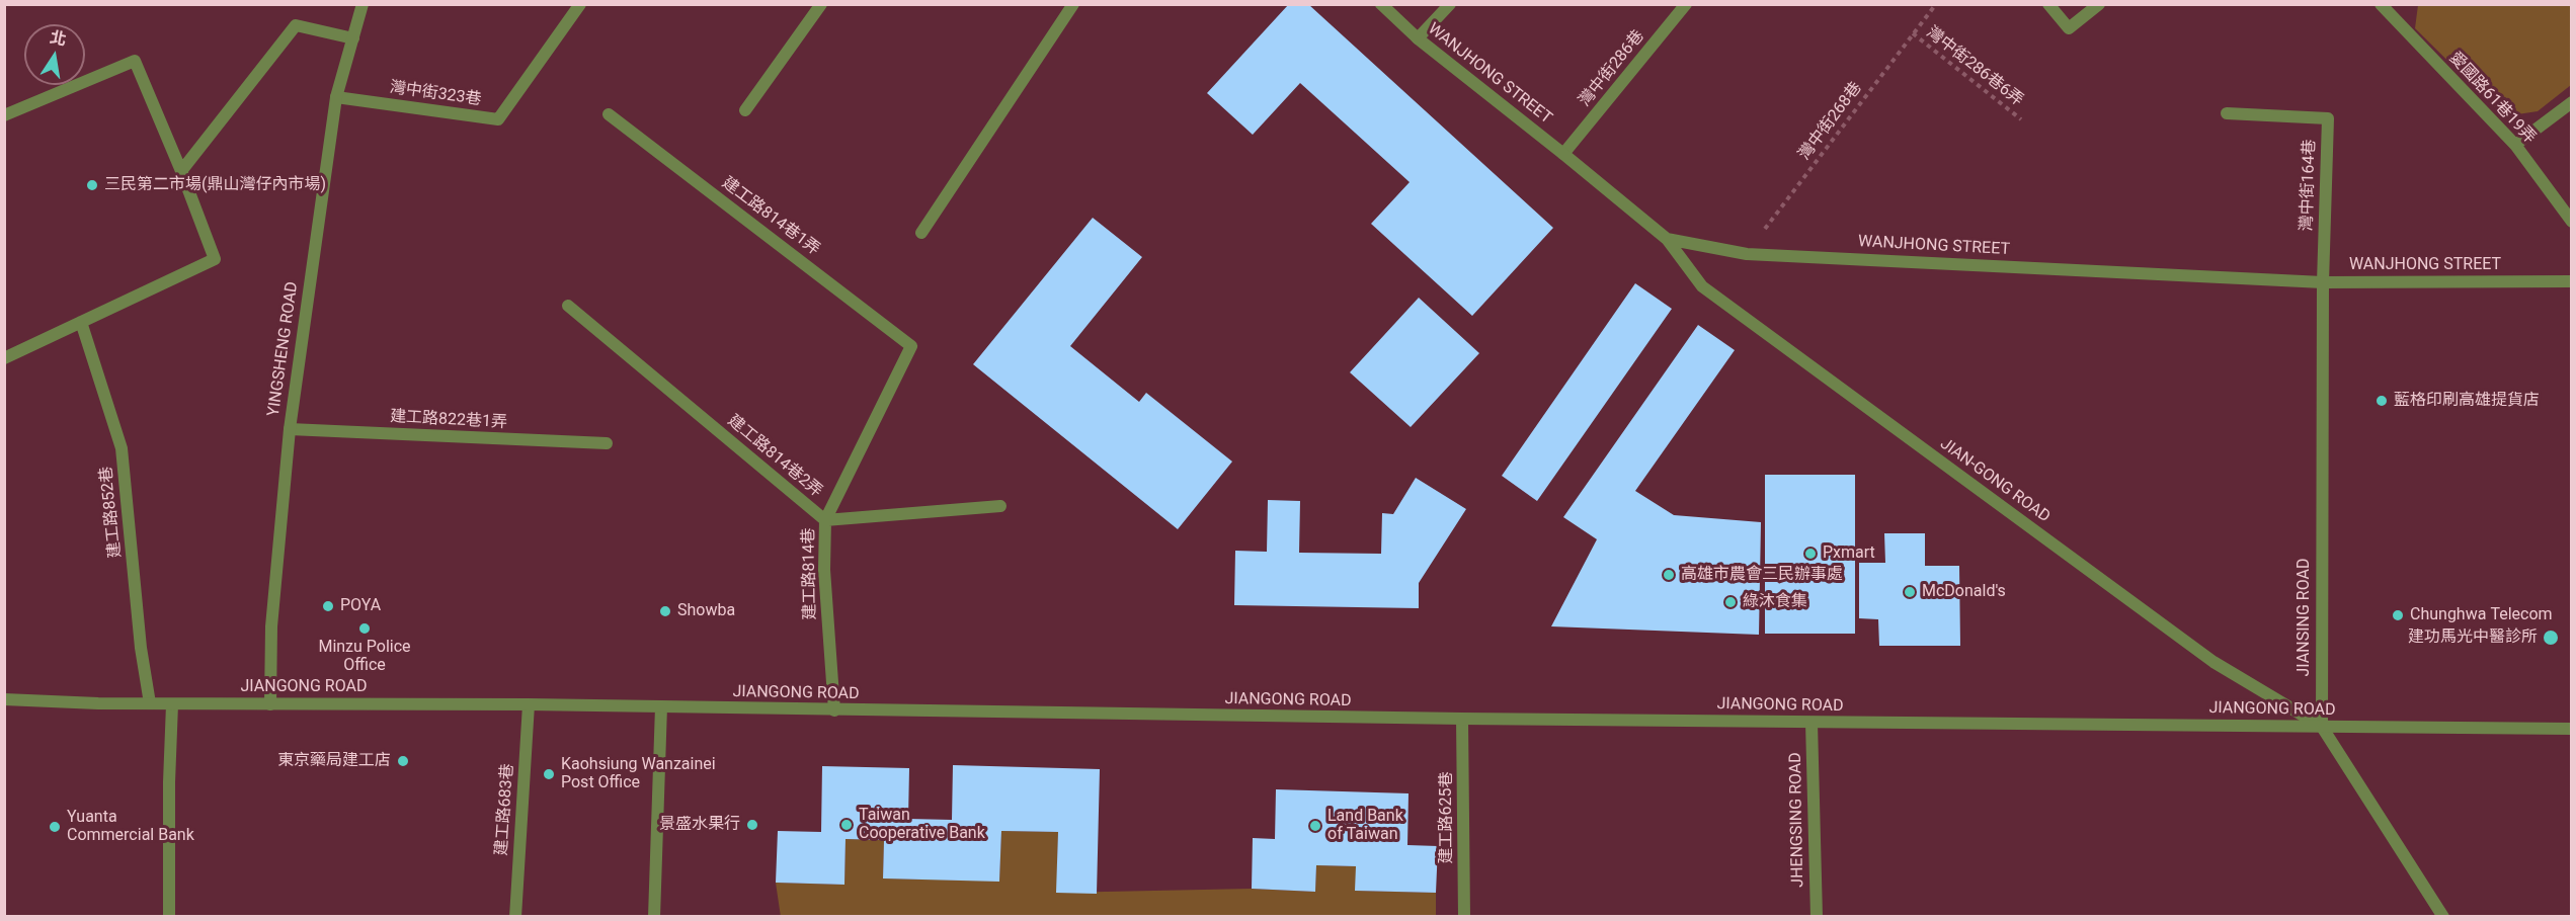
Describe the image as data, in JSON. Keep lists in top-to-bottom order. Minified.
{"streets":{"street":["灣中街286巷","WANJHONG STREET","灣中街323巷","愛國路61巷19弄","灣中街164巷","建工路814巷1弄","YINGSHENG ROAD","建工路822巷1弄","建工路814巷2弄","JIAN-GONG ROAD","建工路852巷","建工路814巷","JIANSING ROAD","JIANGONG ROAD","建工路683巷","建工路625巷","JHENGSING ROAD"],"path":["灣中街286巷6弄","灣中街268巷"]},"crossings":[["灣中街286巷6弄","灣中街268巷"],["灣中街286巷","WANJHONG STREET"],["WANJHONG STREET","灣中街268巷"],["WANJHONG STREET","灣中街164巷"],["WANJHONG STREET","JIAN-GONG ROAD"],["WANJHONG STREET","JIANSING ROAD"],["灣中街323巷","YINGSHENG ROAD"],["灣中街164巷","JIANSING ROAD"],["建工路814巷1弄","建工路814巷"],["YINGSHENG ROAD","建工路822巷1弄"],["YINGSHENG ROAD","JIANGONG ROAD"],["建工路814巷2弄","建工路814巷"],["JIAN-GONG ROAD","JIANSING ROAD"],["JIAN-GONG ROAD","JIANGONG ROAD"],["建工路852巷","JIANGONG ROAD"],["建工路814巷","JIANGONG ROAD"],["JIANSING ROAD","JIANGONG ROAD"],["JIANGONG ROAD","建工路683巷"],["JIANGONG ROAD","建工路625巷"],["JIANGONG ROAD","JHENGSING ROAD"]],"places":["三民第二市場(鼎山灣仔內市場)","藍格印刷高雄提貨店","Pxmart","高雄市農會三民辦事處","McDonald's","綠沐食集","POYA","Showba","Chunghwa Telecom","Minzu Police Office","建功馬光中醫診所","東京藥局建工店","Kaohsiung Wanzainei Post Office","景盛水果行","Taiwan Cooperative Bank","Land Bank of Taiwan","Yuanta Commercial Bank"],"north":"top"}
